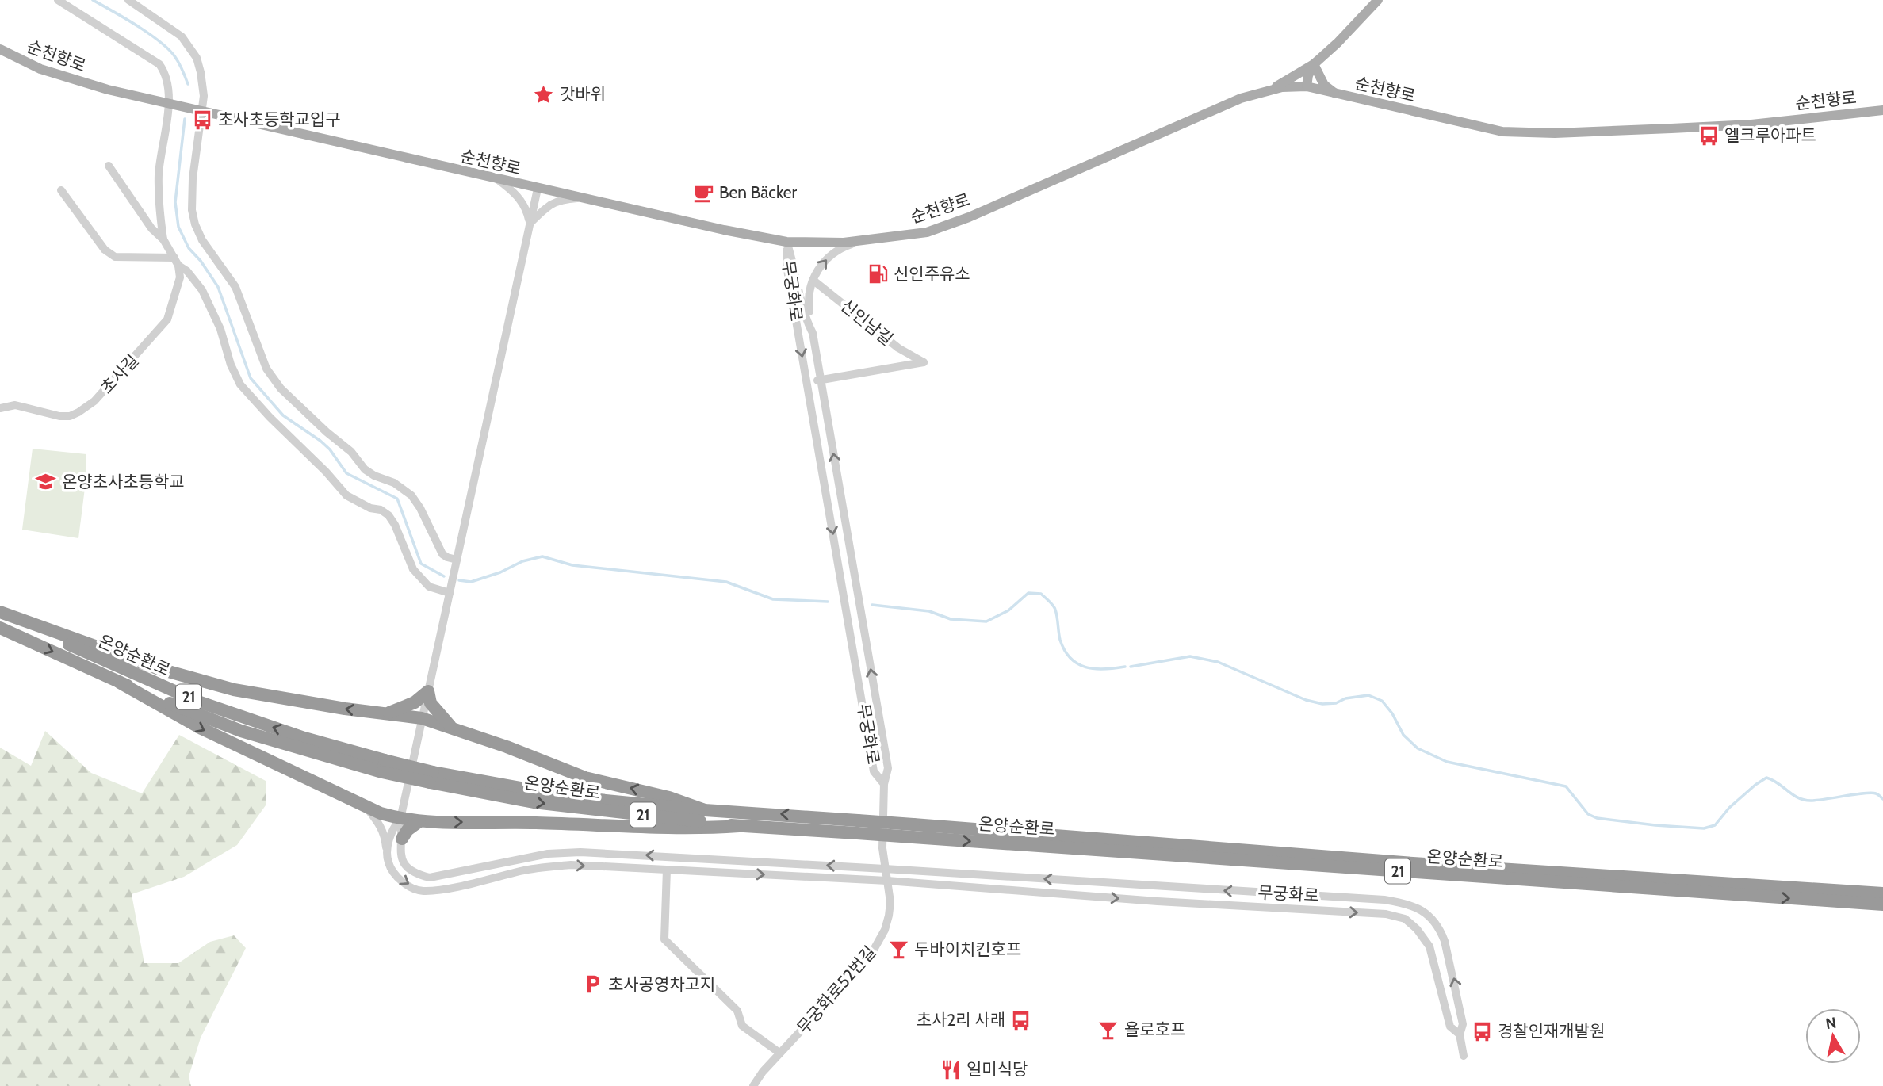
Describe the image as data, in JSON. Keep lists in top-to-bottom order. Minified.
{"streets":{"highway":["온양순환로","21"],"main road":["순천향로"],"street":["무궁화로","신인남길","초사길","무궁화로52번길"]},"crossings":[["순천향로","무궁화로"],["무궁화로","신인남길"],["무궁화로","무궁화로52번길"],["온양순환로","21"]],"places":{"place":["갓바위"],"bus stop":["초사초등학교입구","엘크루아파트","초사2리 사래","경찰인재개발원"],"cafe":["Ben Bäcker"],"fuel station":["신인주유소"],"school or university":["온양초사초등학교"],"bar":["두바이치킨호프","욜로호프"],"parking":["초사공영차고지"],"restaurant":["일미식당"]},"north":"top"}
